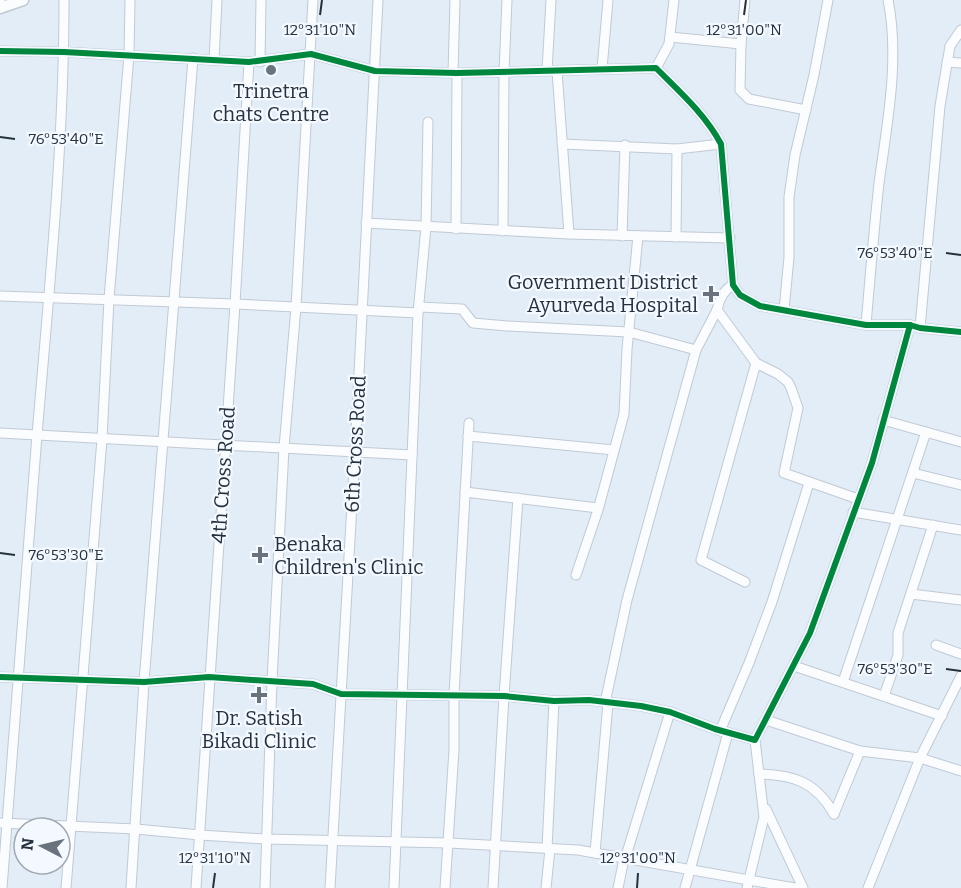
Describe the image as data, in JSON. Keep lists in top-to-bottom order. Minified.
{"streets":{"street":["6th Cross Road","4th Cross Road"]},"places":{"other":["Trinetra chats Centre"],"health":["Government District Ayurveda Hospital","Benaka Children's Clinic","Dr. Satish Bikadi Clinic"]},"north":"left","coordinates":["12°31'10\"N","12°31'00\"N","76°53'40\"E","76°53'30\"E"]}
